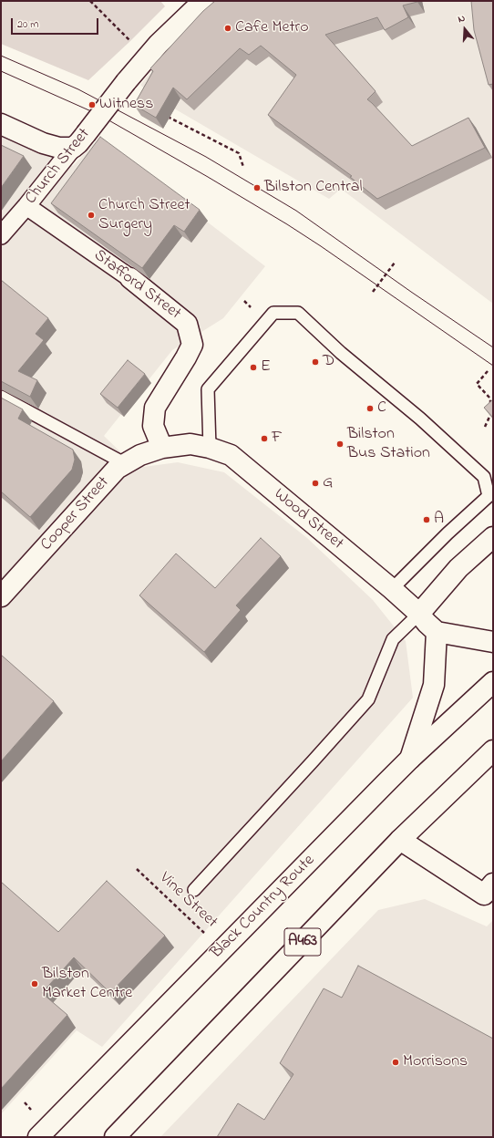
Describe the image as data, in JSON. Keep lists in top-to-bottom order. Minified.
{"streets":{"main road":["Church Street","Stafford Street","Cooper Street","Wood Street","Black Country Route","A463"],"path":["Vine Street"]},"crossings":[["Church Street","Stafford Street"],["Stafford Street","Cooper Street"],["Stafford Street","Wood Street"],["Cooper Street","Wood Street"],["Vine Street","Black Country Route"]],"places":["Cafe Metro","Witness","Bilston Central","Church Street Surgery","D","E","C","F","Bilston Bus Station","G","A","Bilston Market Centre","Morrisons"],"scale_bar":"20 m","north":"top"}
